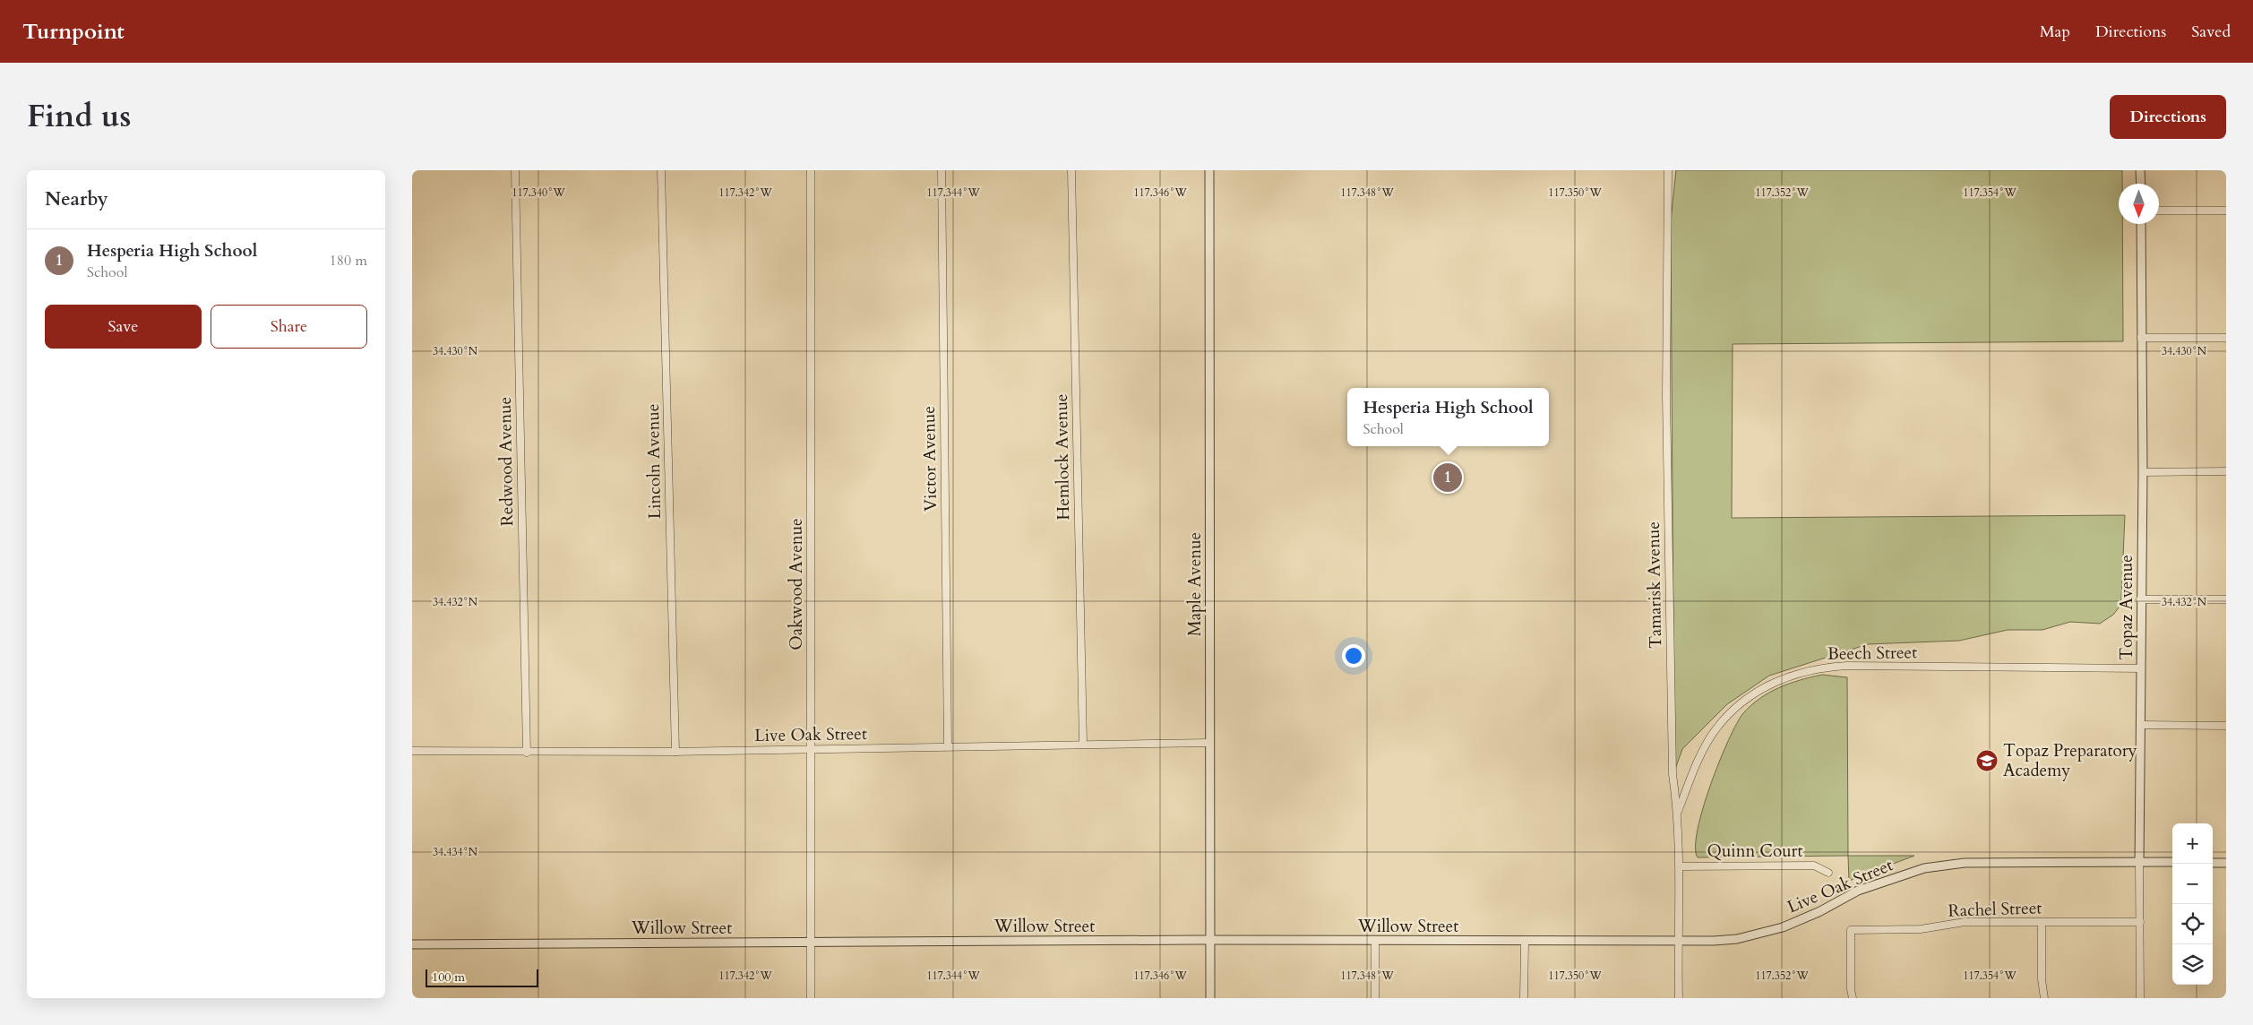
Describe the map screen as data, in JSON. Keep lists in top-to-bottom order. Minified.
{"streets":{"street":["Hemlock Avenue","Victor Avenue","Redwood Avenue","Lincoln Avenue","Oakwood Avenue","Maple Avenue","Tamarisk Avenue","Topaz Avenue","Beech Street","Live Oak Street","Quinn Court","Rachel Street","Willow Street"]},"crossings":[["Hemlock Avenue","Live Oak Street"],["Victor Avenue","Live Oak Street"],["Redwood Avenue","Live Oak Street"],["Lincoln Avenue","Live Oak Street"],["Oakwood Avenue","Live Oak Street"],["Oakwood Avenue","Willow Street"],["Maple Avenue","Live Oak Street"],["Maple Avenue","Willow Street"],["Tamarisk Avenue","Beech Street"],["Tamarisk Avenue","Live Oak Street"],["Tamarisk Avenue","Quinn Court"],["Tamarisk Avenue","Willow Street"],["Topaz Avenue","Beech Street"],["Topaz Avenue","Live Oak Street"],["Topaz Avenue","Rachel Street"],["Live Oak Street","Willow Street"]],"places":{"school or university":["Topaz Preparatory Academy"]},"scale_bar":"100 m","north":"bottom","page":{"header":"Turnpoint","nav":["Map","Directions","Saved"],"title":"Find us","buttons":["Directions",["Save","Share"]],"heading":"Nearby","list":[{"mark":"1","name":"Hesperia High School","note":"School","value":"180 m"}],"popup":["Hesperia High School","School"],"pins":"1","map_buttons":["+","−"],"scale":"100 m"},"coordinates":["117.340°W","117.342°W","117.344°W","117.346°W","117.348°W","117.350°W","117.352°W","117.354°W","34.430°N","34.432°N","34.434°N"]}
